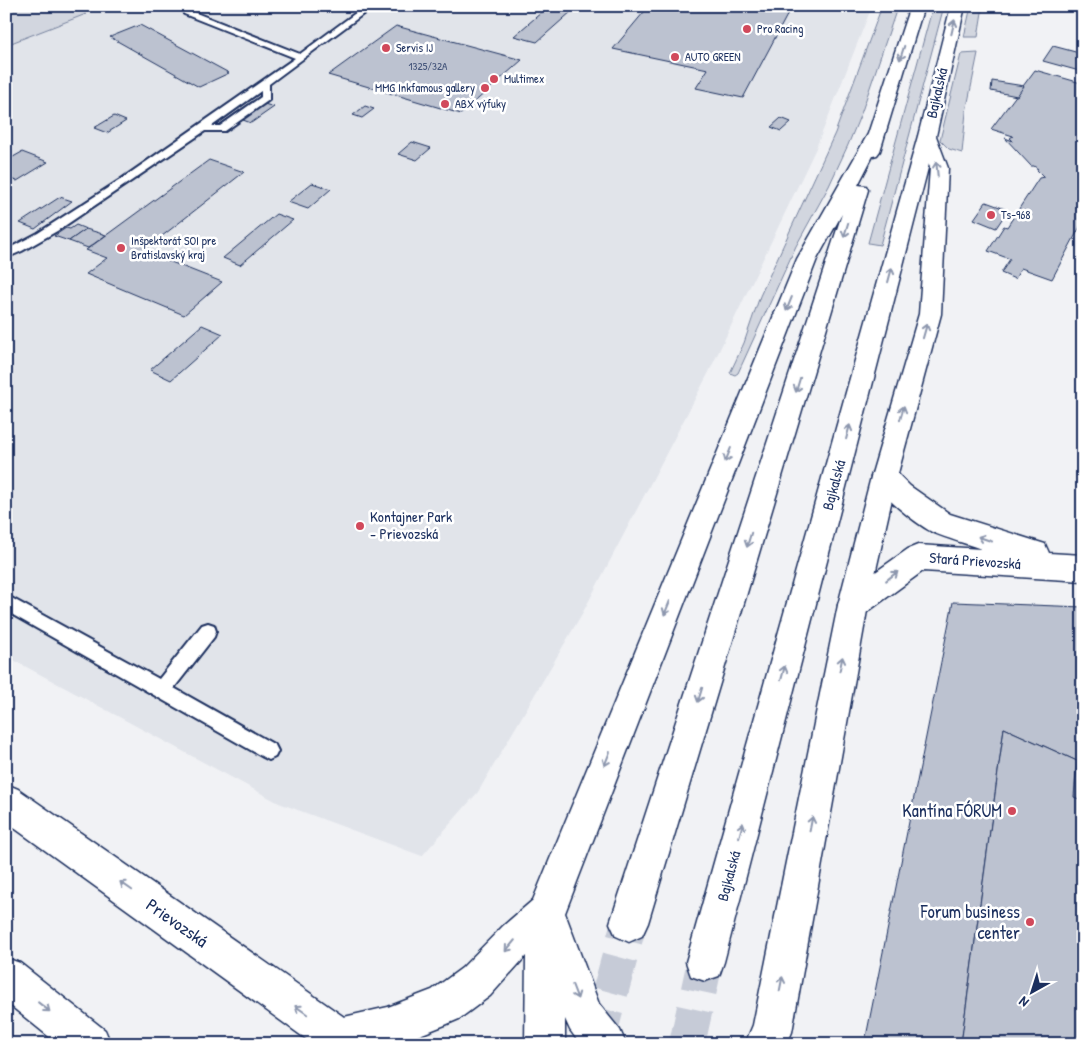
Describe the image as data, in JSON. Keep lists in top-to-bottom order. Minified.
{"streets":{"main road":["Bajkalská","Stará Prievozská","Prievozská"]},"one_way":["Prievozská"],"places":["Pro Racing","Servis IJ","AUTO GREEN","Multimex","MMG Inkfamous gallery","ABX výfuky","Ts-968","Inšpektorát SOI pre Bratislavský kraj","Kontajner Park - Prievozská","Kantína FÓRUM","Forum business center"],"house_numbers":["1325/32A"],"north":"bottom left"}
